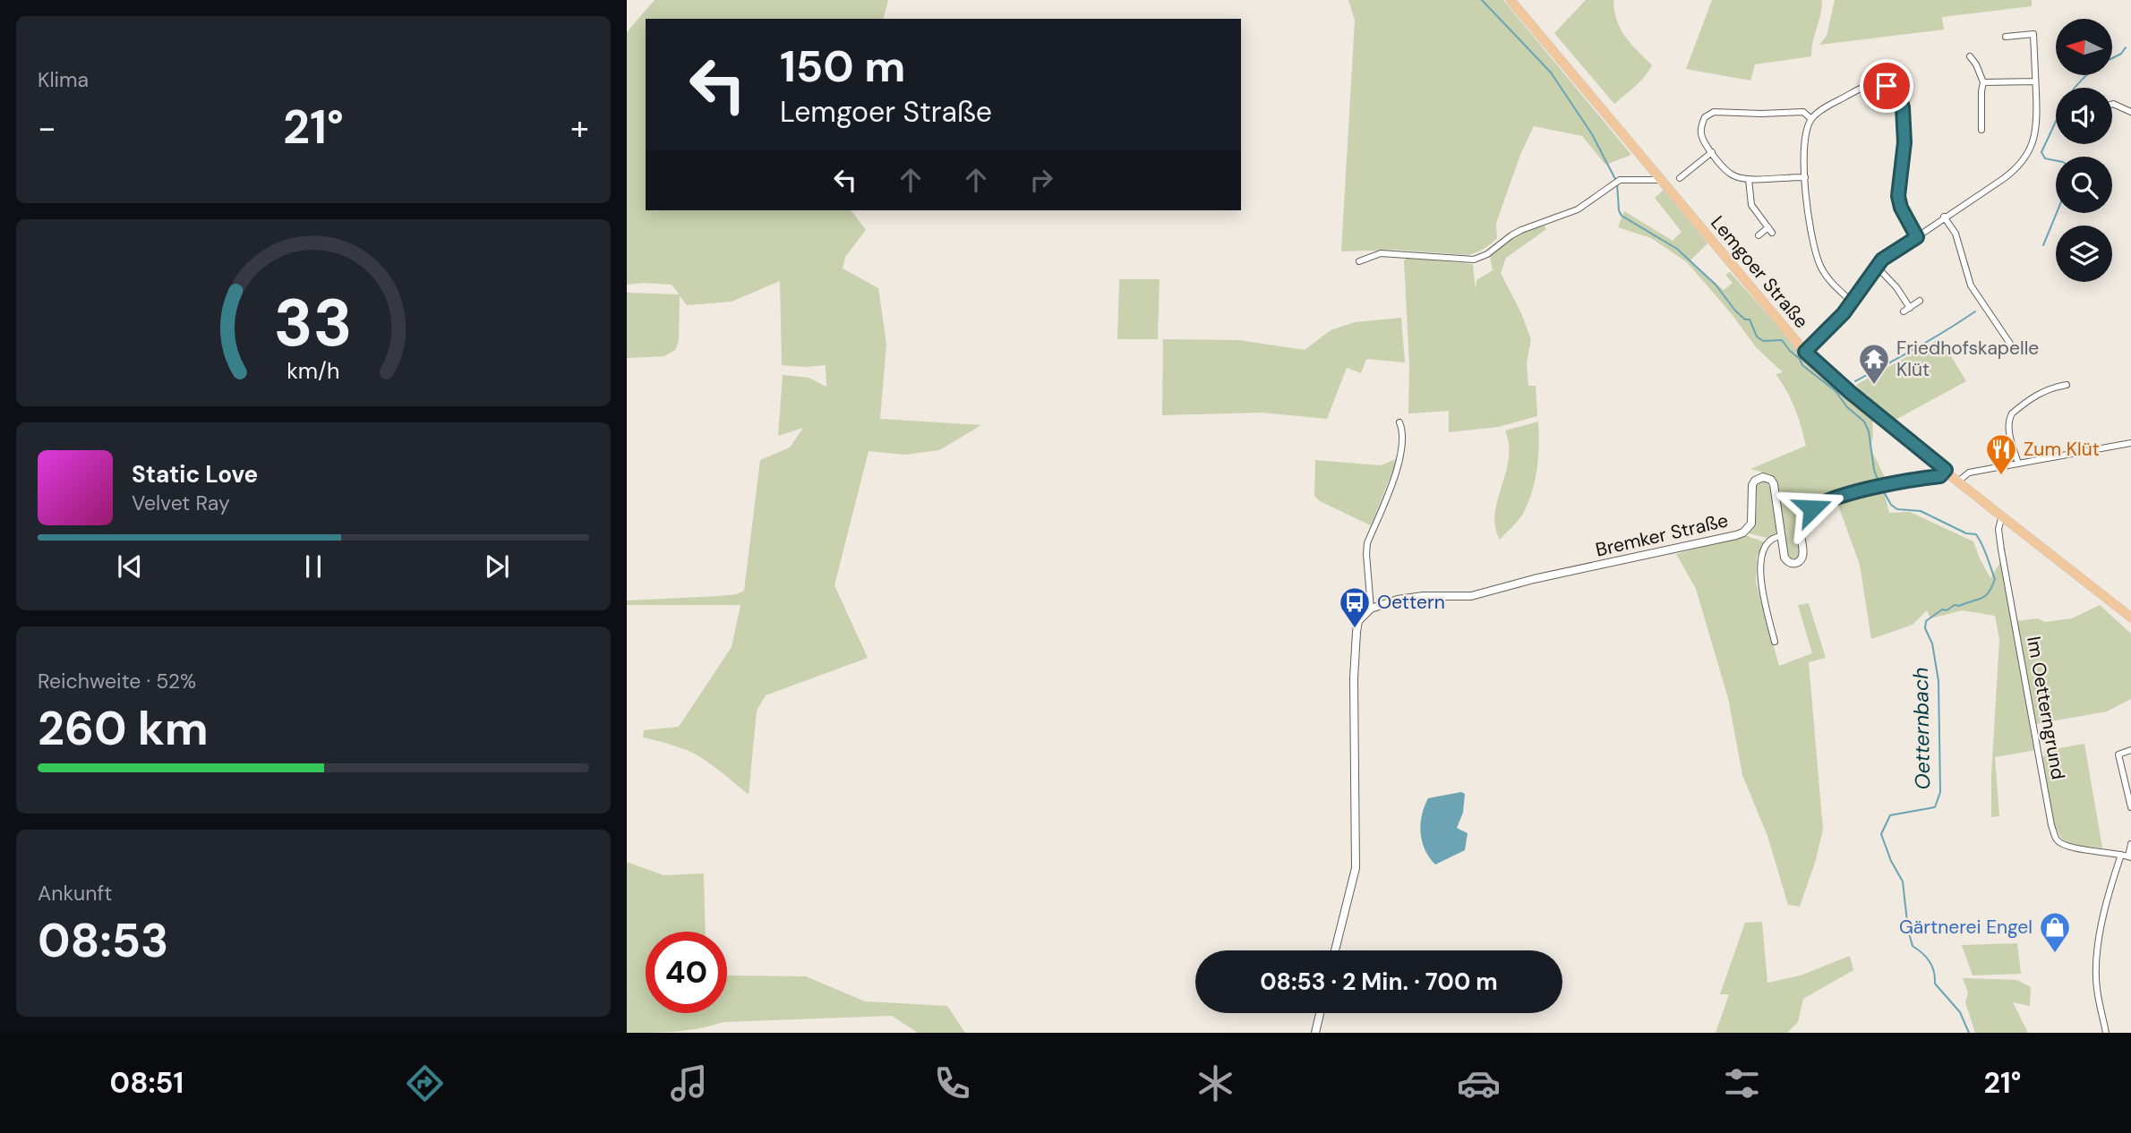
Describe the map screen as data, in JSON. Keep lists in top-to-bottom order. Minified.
{"streets":{"main road":["Lemgoer Straße"],"street":["Bremker Straße","Im Oetterngrund"]},"crossings":[["Lemgoer Straße","Bremker Straße"],["Lemgoer Straße","Im Oetterngrund"]],"water":["Oetternbach"],"places":{"temple":["Friedhofskapelle Klüt"],"restaurant":["Zum Klüt"],"bus stop":["Oettern"],"shop":["Gärtnerei Engel"]},"north":"left","page":{"tile":["Klima",["Reichweite · 52%","260 km"],["Ankunft","08:53"]],"turn":["150 m","Lemgoer Straße"],"heat":["−","21°","+"],"song":["Static Love","Velvet Ray"],"limit":"40","trip":"08:53 · 2 Min. · 700 m","tabs":["08:51","21°"],"gauge":["33","km/h"]}}
